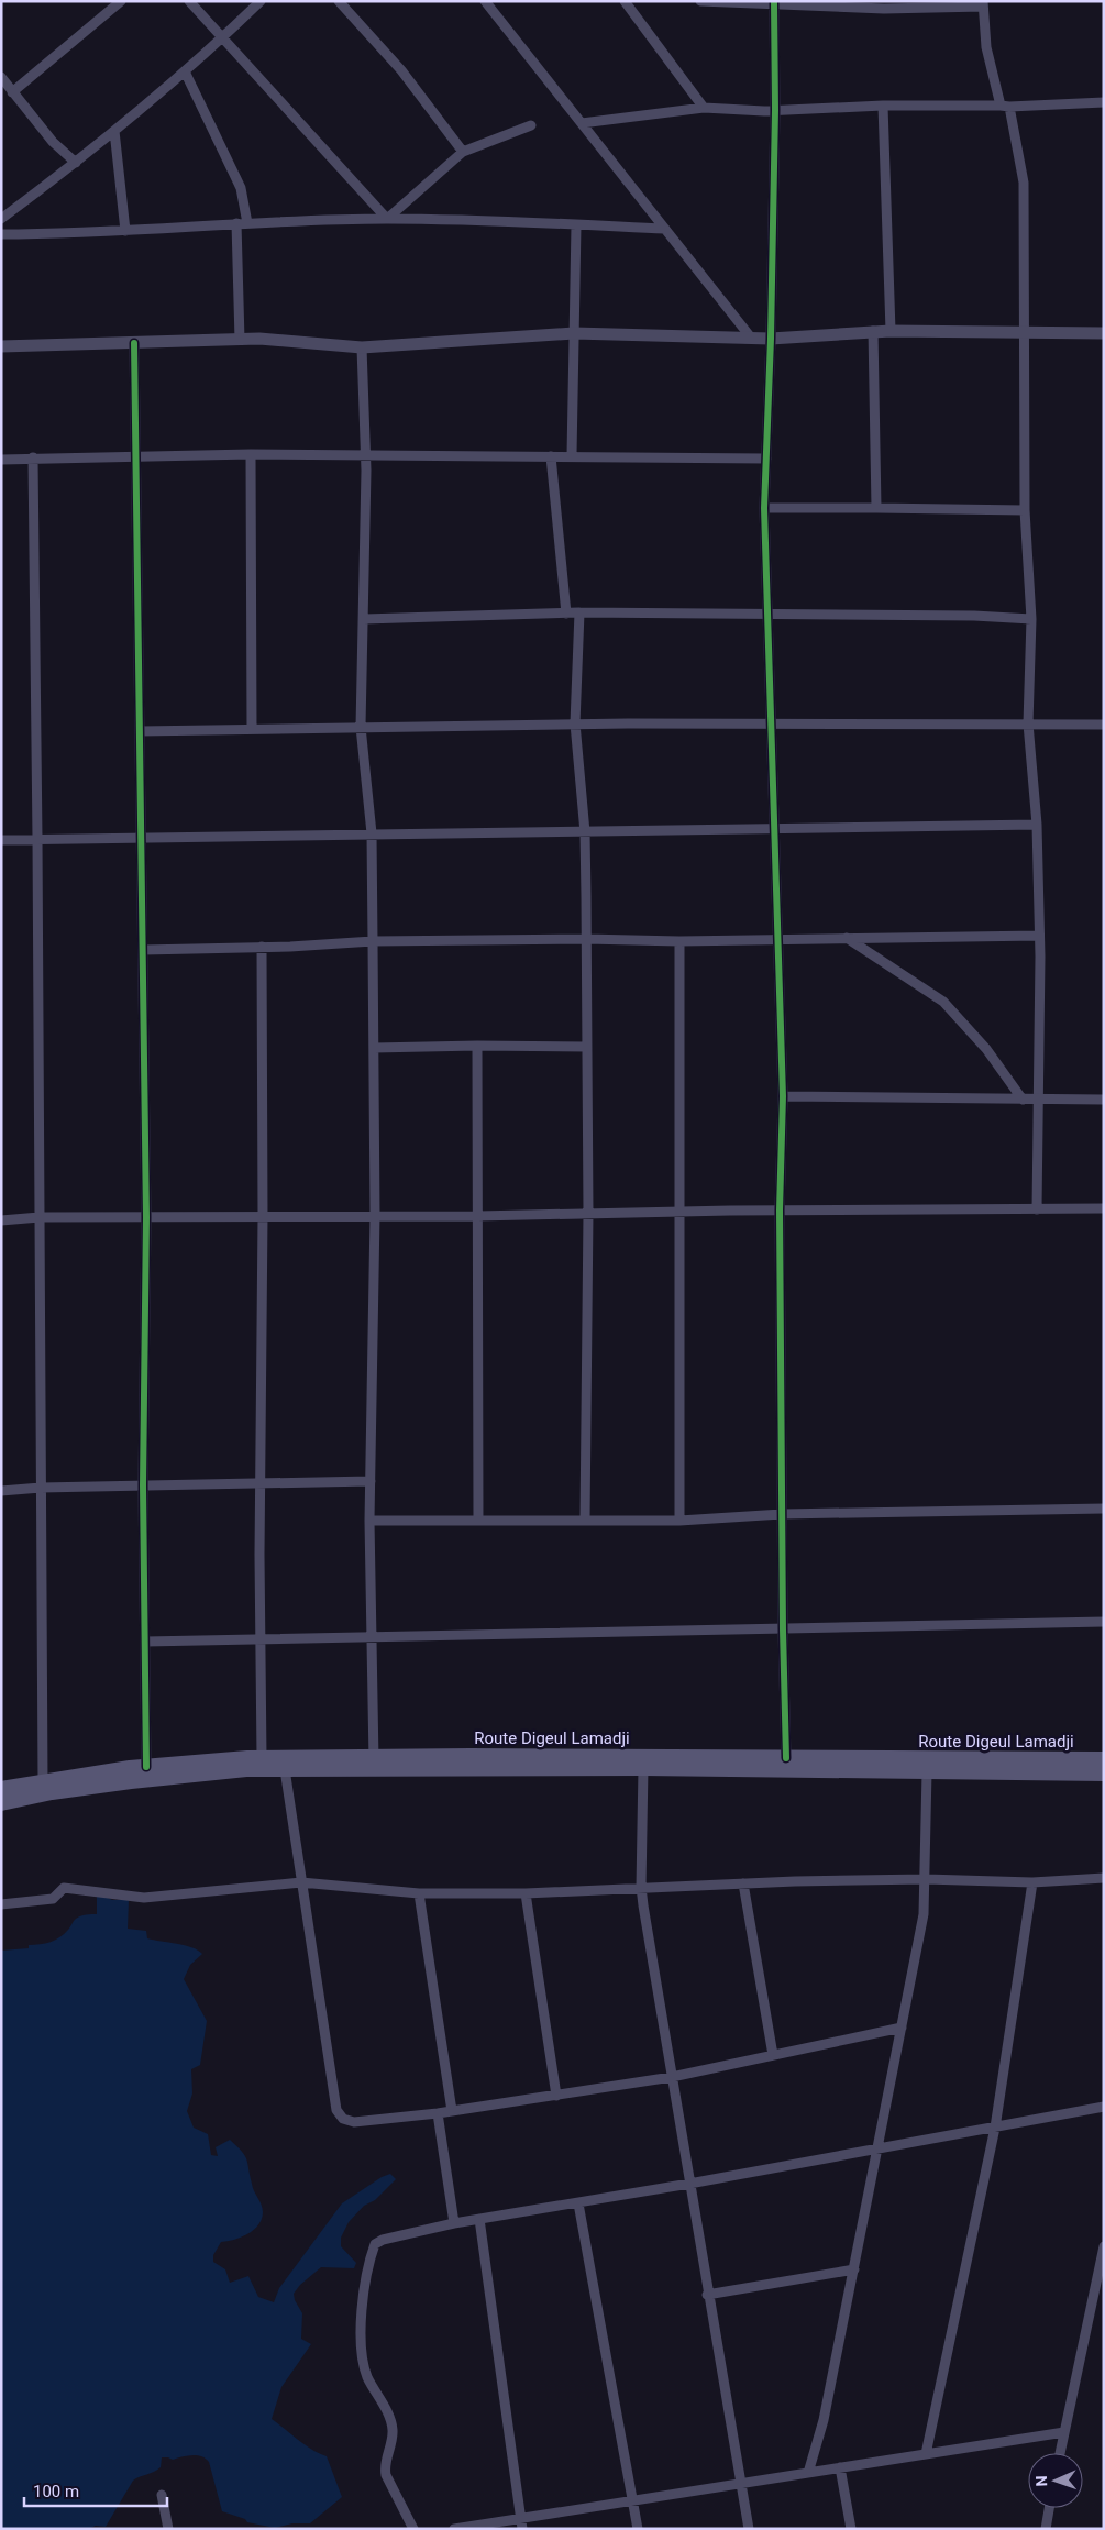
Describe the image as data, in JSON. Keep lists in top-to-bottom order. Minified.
{"streets":{"main road":["Route Digeul Lamadji"]},"scale_bar":"100 m","north":"left"}
